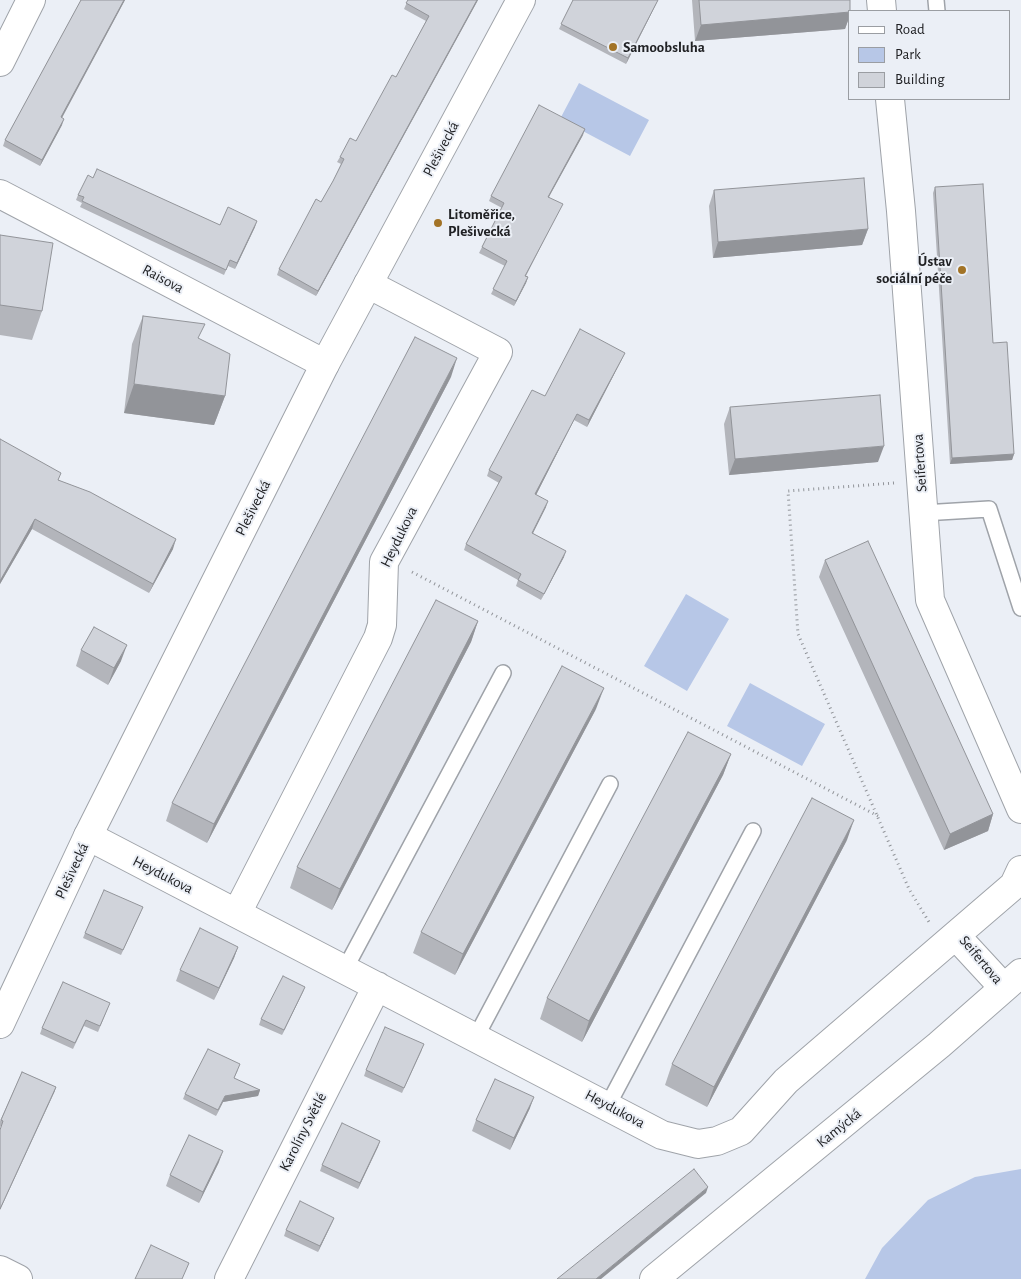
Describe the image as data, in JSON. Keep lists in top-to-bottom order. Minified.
{"streets":{"street":["Plešivecká","Raisova","Seifertova","Heydukova","Kamýcká","Karolíny Světlé"]},"crossings":[["Plešivecká","Raisova"],["Plešivecká","Heydukova"],["Seifertova","Heydukova"],["Seifertova","Kamýcká"],["Heydukova","Karolíny Světlé"]],"places":["Samoobsluha","Litoměřice, Plešivecká","Ústav sociální péče"],"legend":["Road","Park","Building"]}
